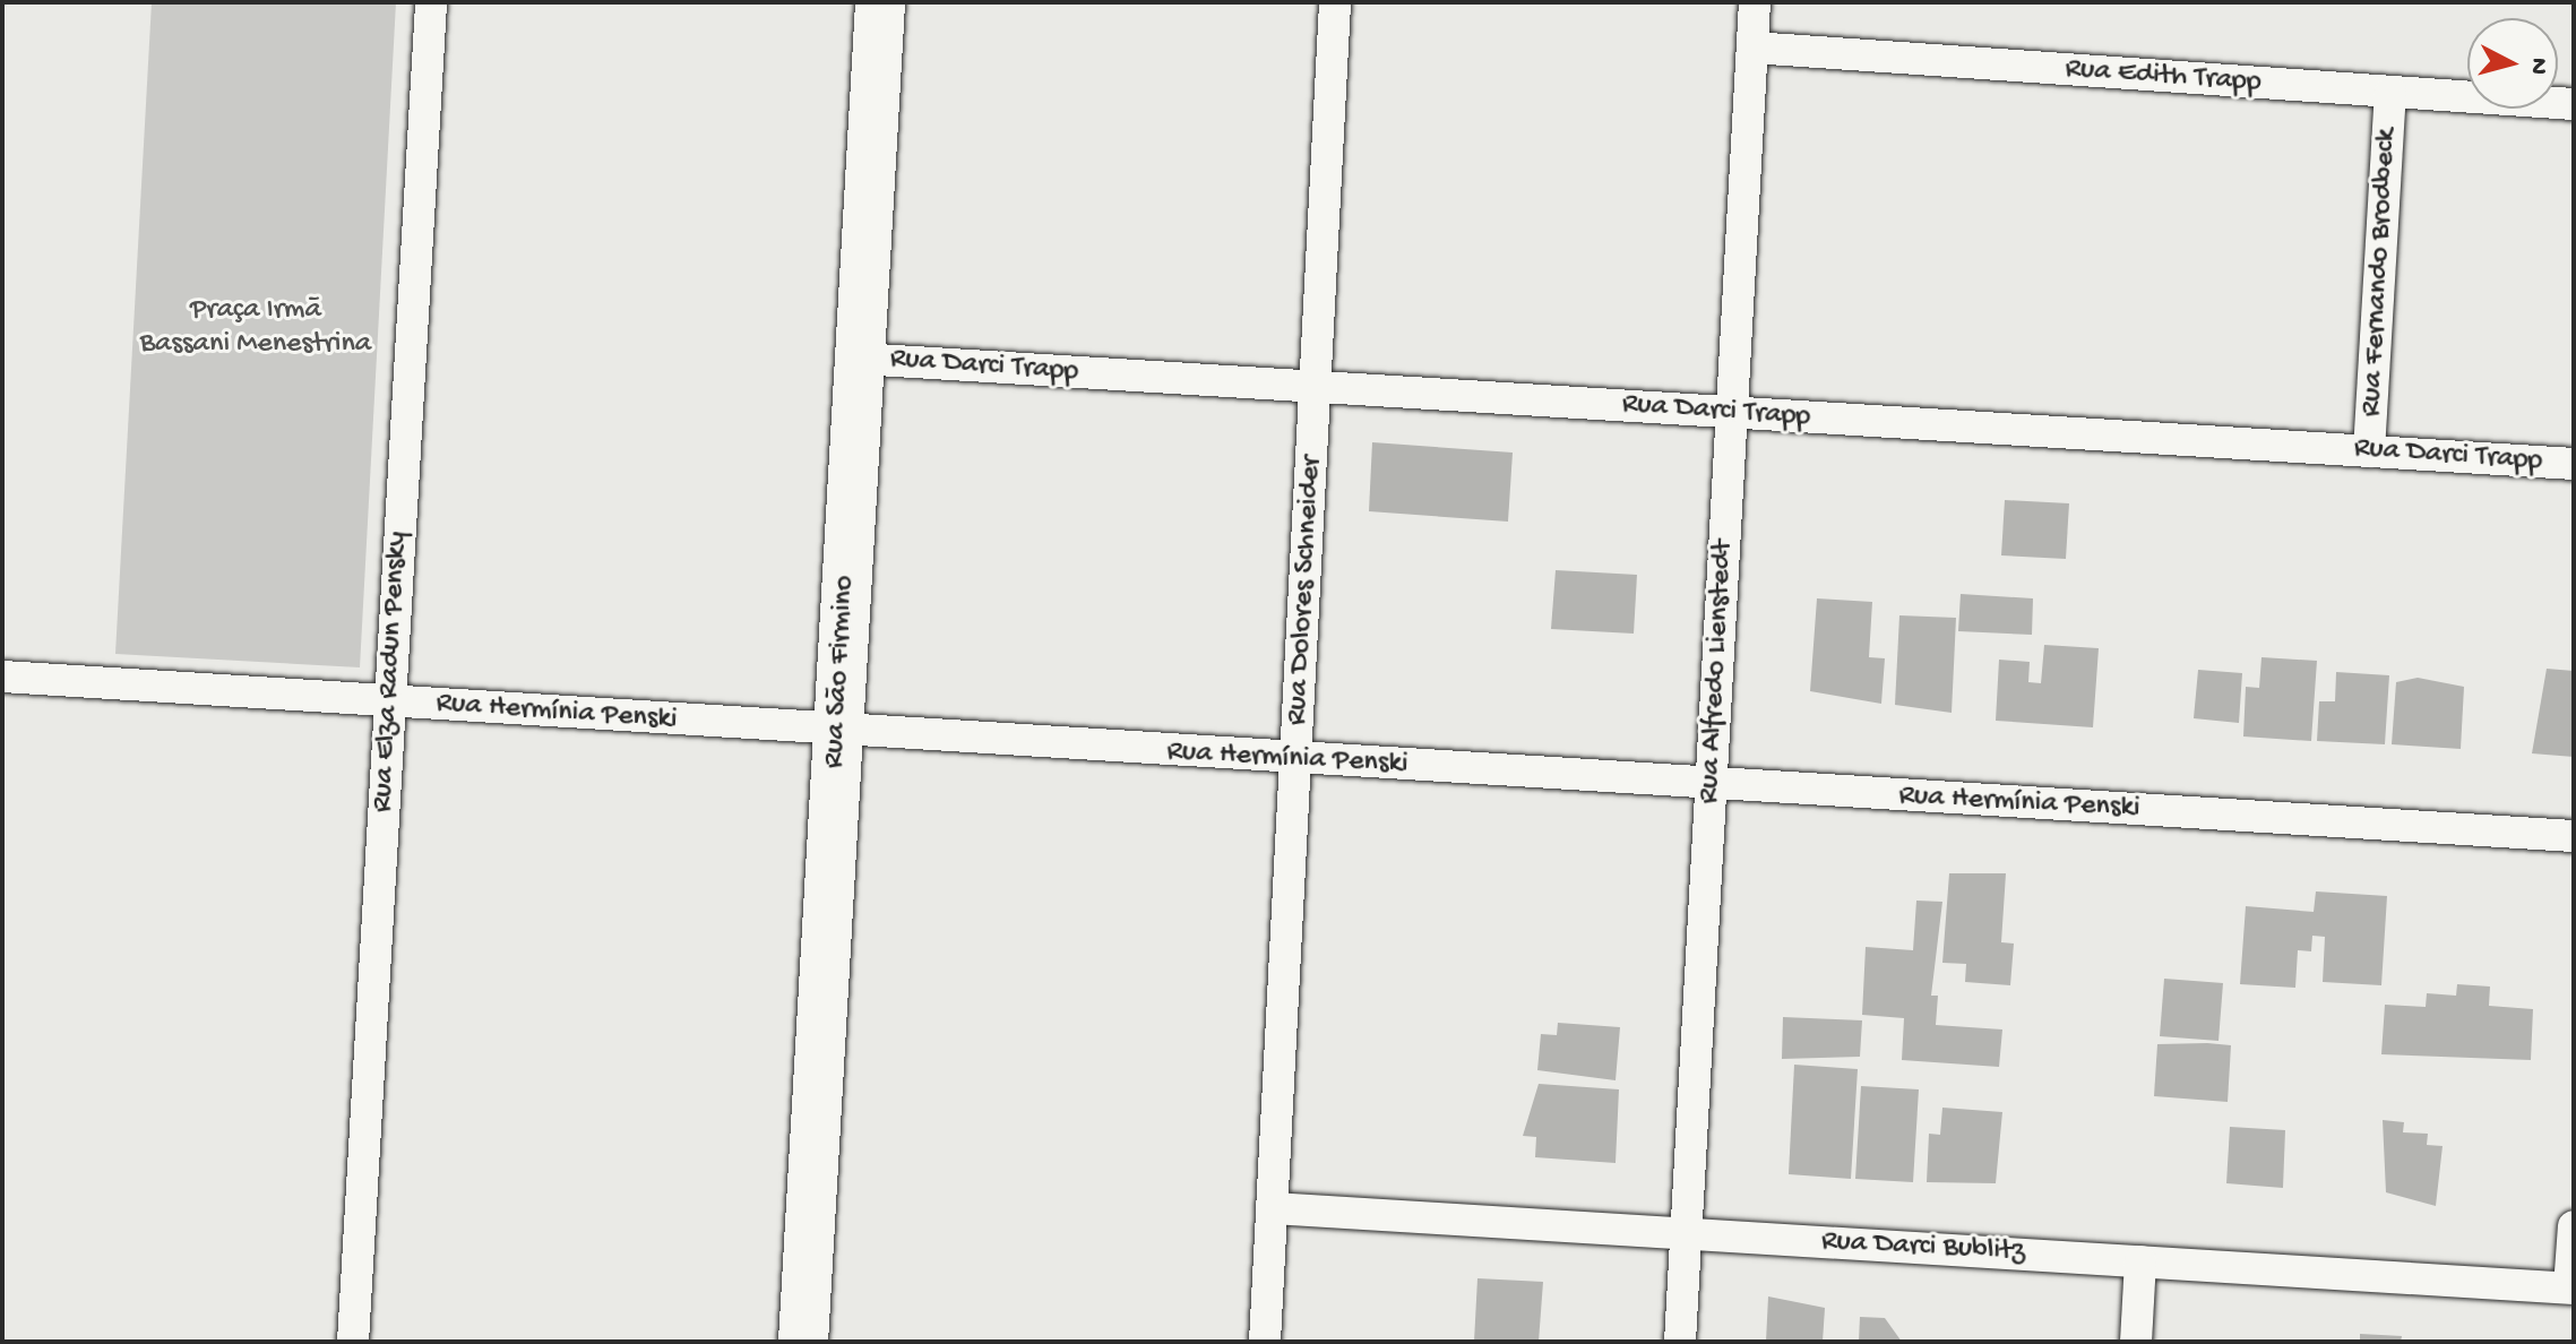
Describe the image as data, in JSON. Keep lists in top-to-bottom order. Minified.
{"streets":{"main road":["Rua São Firmino"],"street":["Rua Edith Trapp","Rua Fernando Brodbeck","Rua Darci Trapp","Rua Dolores Schneider","Rua Elza Radun Pensky","Rua Alfredo Lienstedt","Rua Hermínia Penski","Rua Darci Bublitz"]},"crossings":[["Rua Edith Trapp","Rua Fernando Brodbeck"],["Rua Edith Trapp","Rua Alfredo Lienstedt"],["Rua Fernando Brodbeck","Rua Darci Trapp"],["Rua Darci Trapp","Rua Dolores Schneider"],["Rua Darci Trapp","Rua São Firmino"],["Rua Darci Trapp","Rua Alfredo Lienstedt"],["Rua Dolores Schneider","Rua Hermínia Penski"],["Rua Dolores Schneider","Rua Darci Bublitz"],["Rua Elza Radun Pensky","Rua Hermínia Penski"],["Rua São Firmino","Rua Hermínia Penski"],["Rua Alfredo Lienstedt","Rua Hermínia Penski"],["Rua Alfredo Lienstedt","Rua Darci Bublitz"]],"parks":["Praça Irmã Bassani Menestrina"],"north":"right"}
